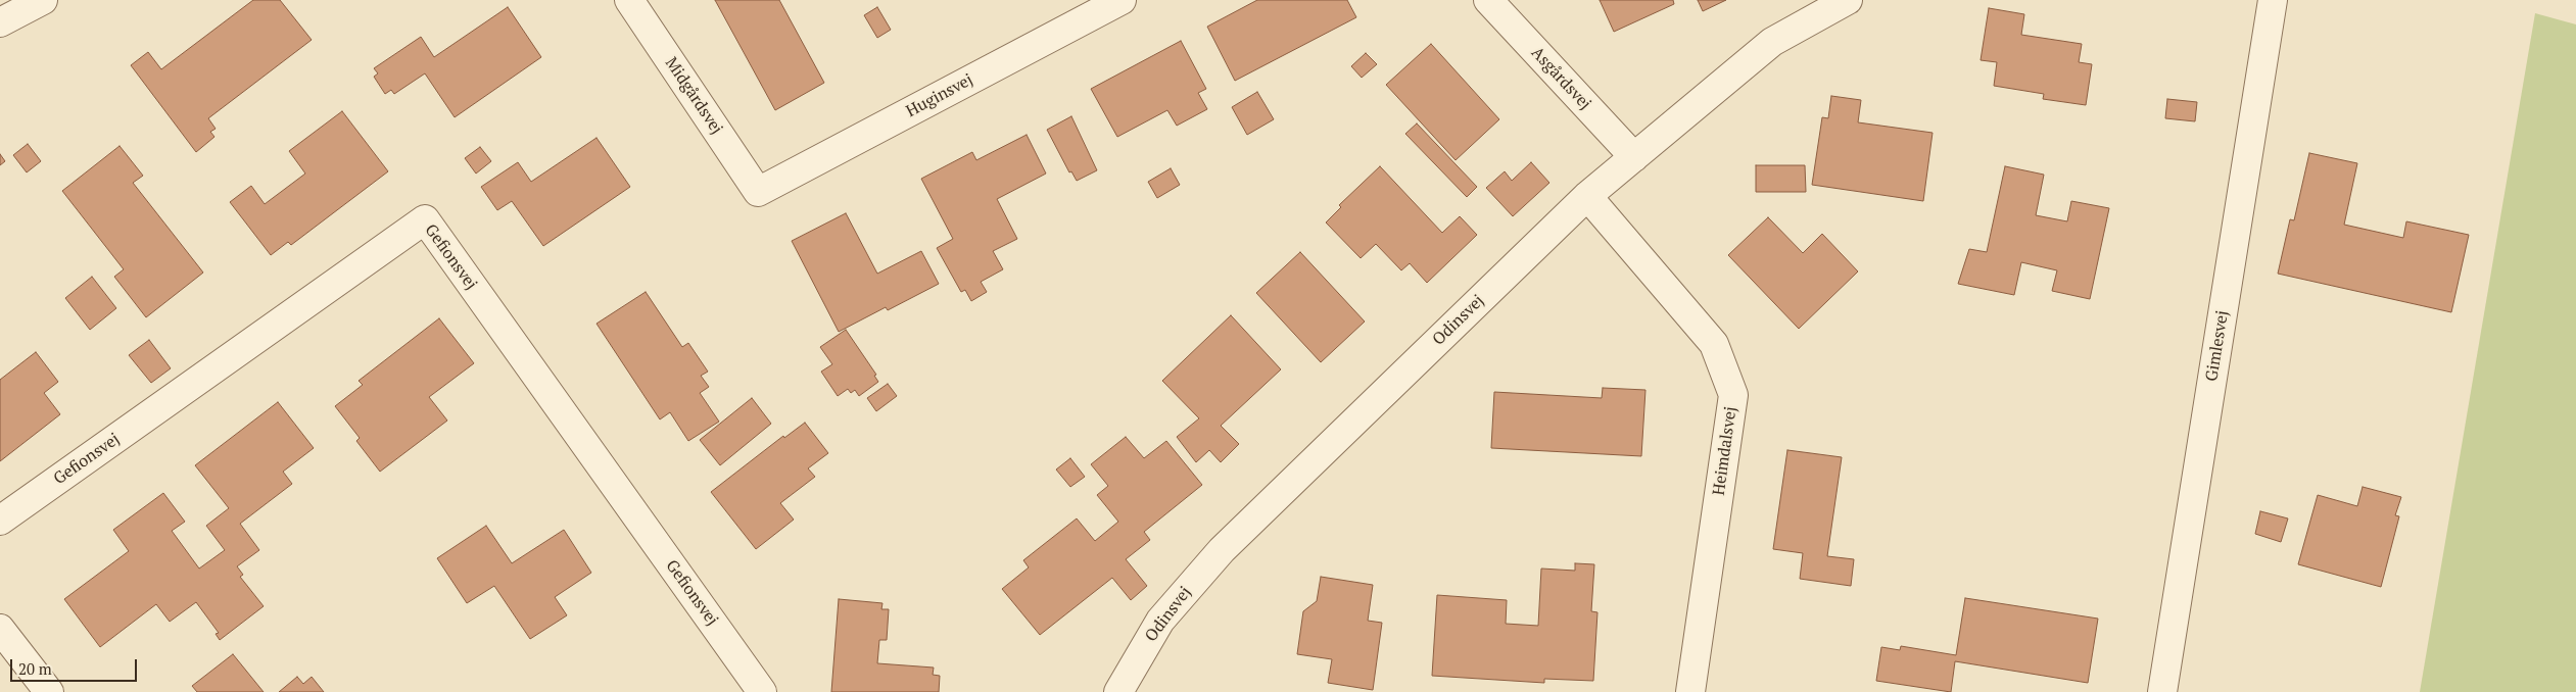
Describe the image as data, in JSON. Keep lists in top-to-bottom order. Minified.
{"streets":{"street":["Asgårdsvej","Midgårdsvej","Huginsvej","Gefionsvej","Odinsvej","Gimlesvej","Heimdalsvej"]},"crossings":[["Asgårdsvej","Odinsvej"],["Midgårdsvej","Huginsvej"],["Odinsvej","Heimdalsvej"]],"scale_bar":"20 m"}
